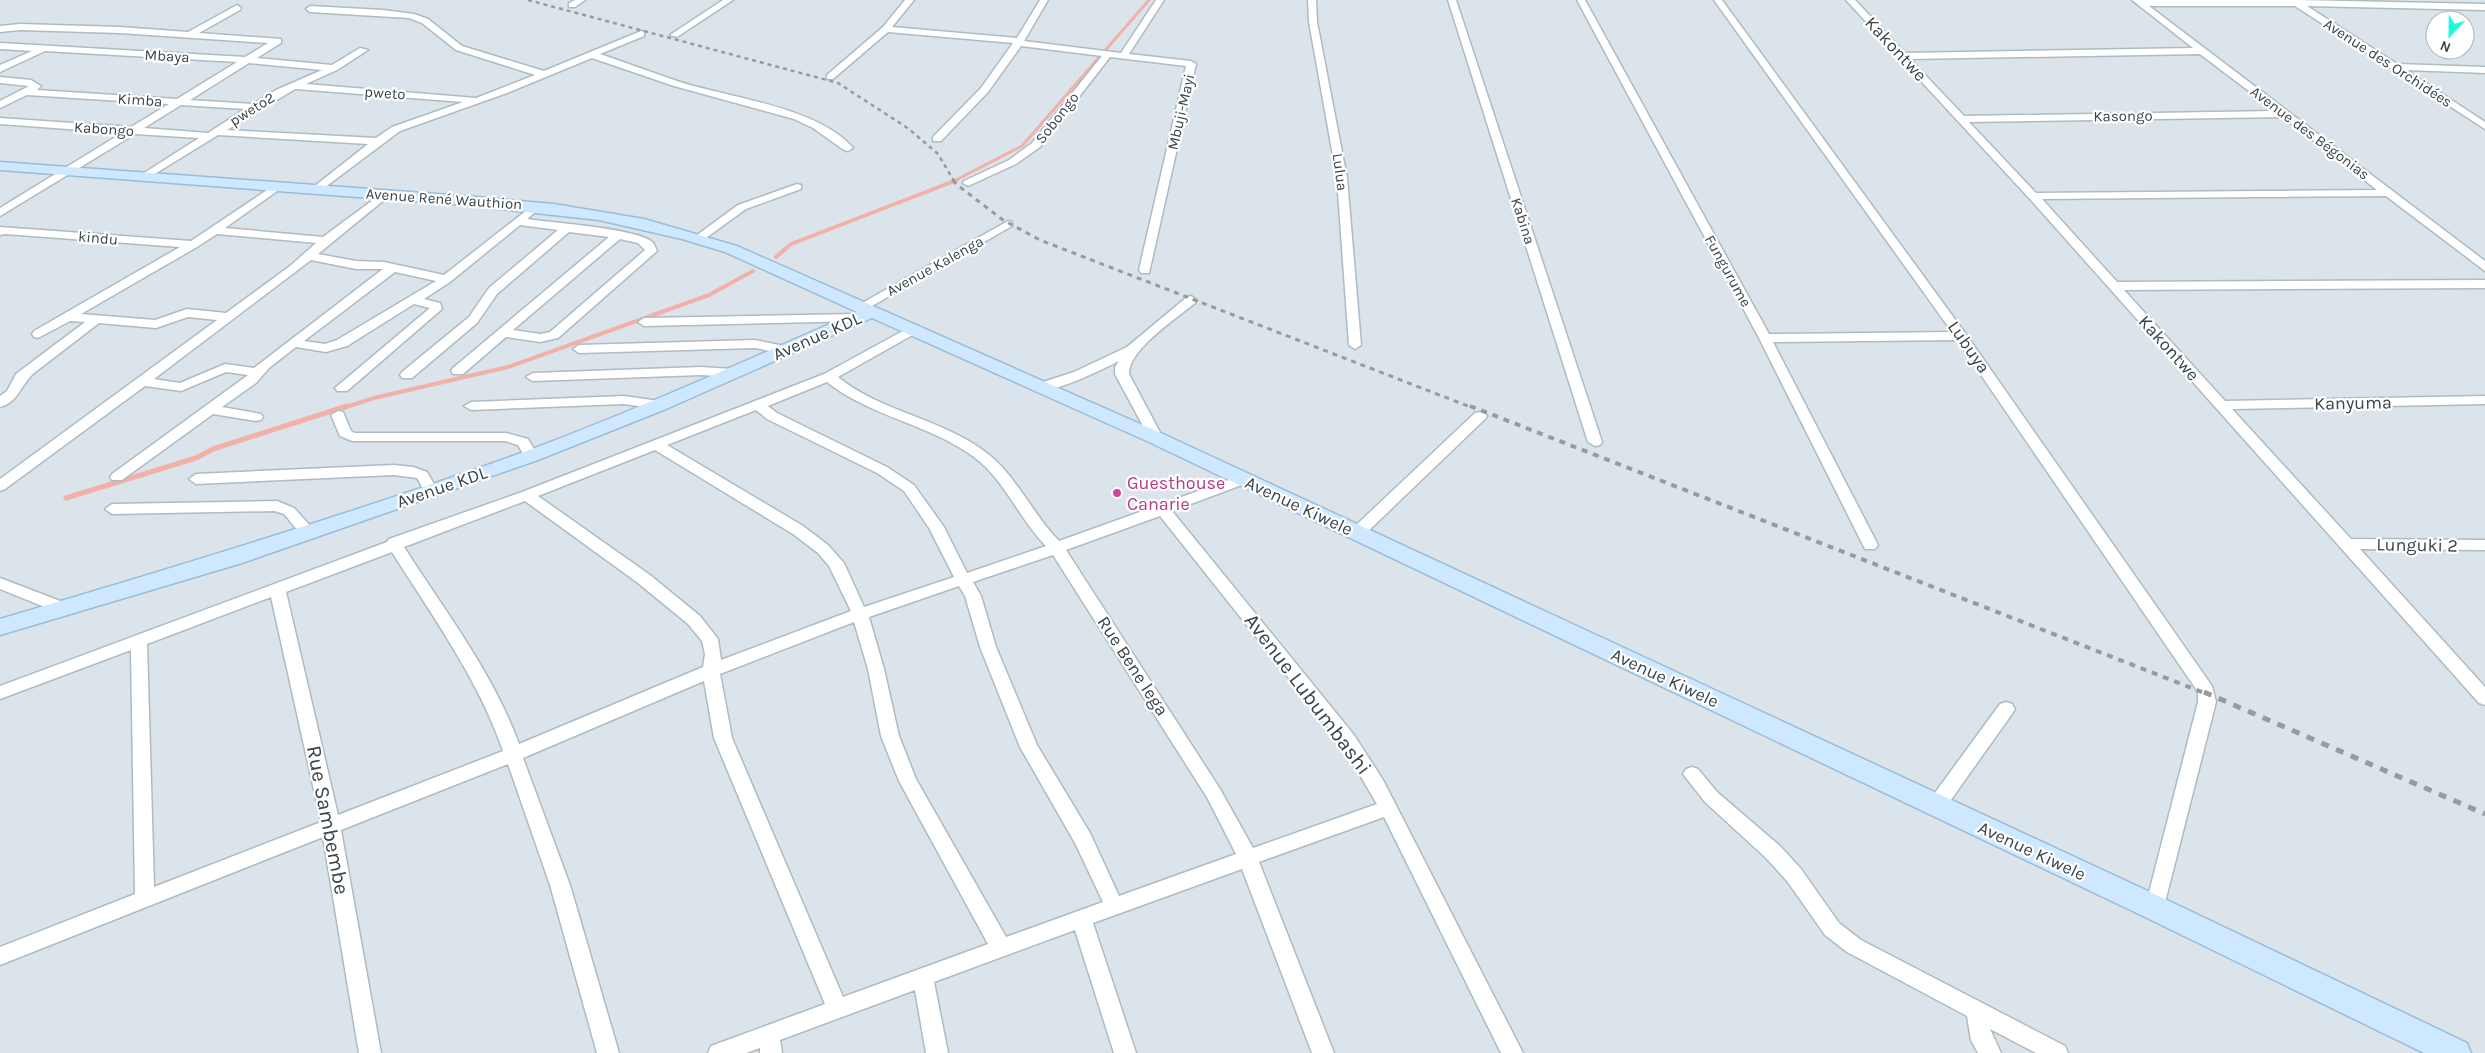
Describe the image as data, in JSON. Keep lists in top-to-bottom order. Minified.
{"streets":{"street":["Kakontwe","Mbaya","Avenue des Orchidées","pweto","Kimba","pweto2","Mbuji-Mayi","Kasongo","Sobongo","Kabongo","Avenue des Bégonias","Lulua","Avenue René Wauthion","Kabina","kindu","Avenue Kalenga","Fungurume","Avenue KDL","Lubuya","Kanyuma","Avenue Kiwele","Lunguki 2","Rue Bene lega","Avenue Lubumbashi","Rue Sambembe"]},"crossings":[["Kakontwe","Kasongo"],["Kakontwe","Kanyuma"],["Kakontwe","Lunguki 2"],["Mbaya","pweto2"],["pweto","pweto2"],["Kimba","pweto2"],["pweto2","Kabongo"],["pweto2","Avenue René Wauthion"],["Mbuji-Mayi","Sobongo"],["Kasongo","Avenue des Bégonias"],["Avenue René Wauthion","Avenue Kalenga"],["Avenue René Wauthion","Avenue KDL"],["Avenue René Wauthion","Avenue Kiwele"],["Avenue Kalenga","Avenue KDL"],["Avenue Kalenga","Avenue Kiwele"],["Avenue KDL","Avenue Kiwele"],["Lubuya","Avenue Kiwele"]],"places":["Guesthouse Canarie"],"north":"bottom"}
